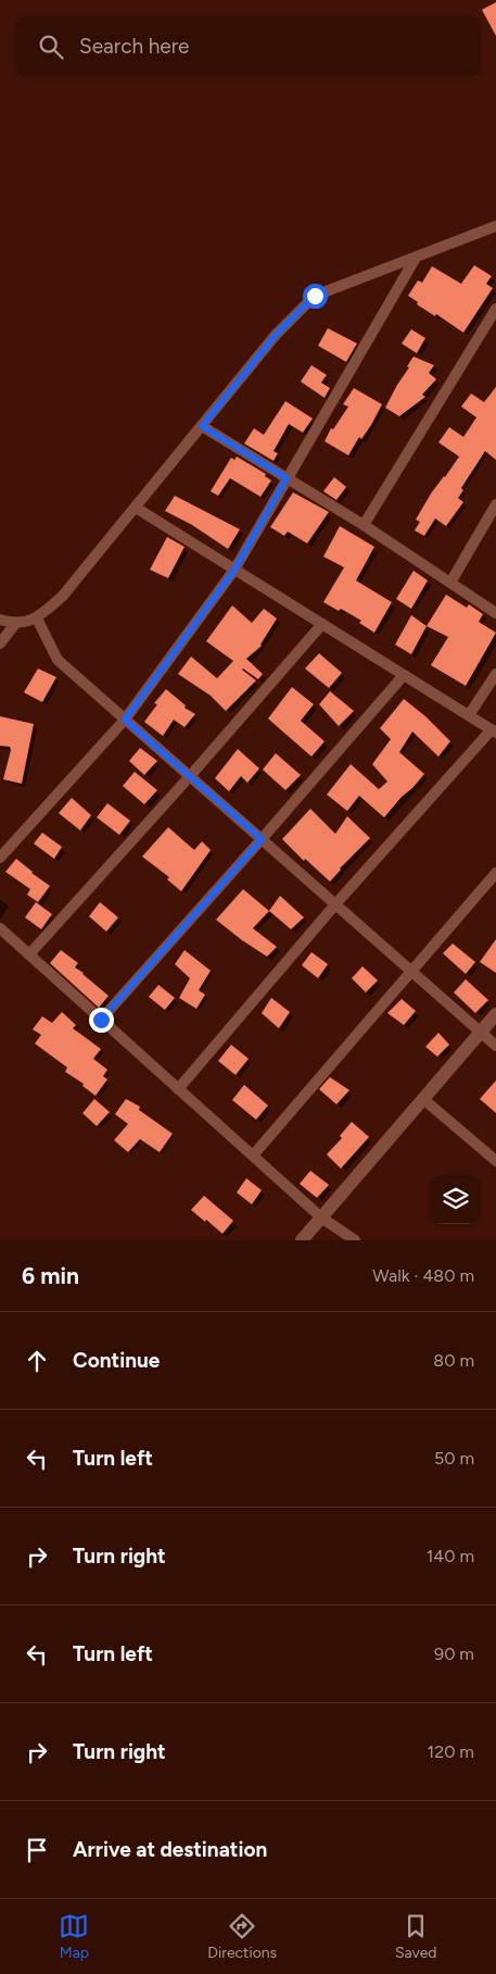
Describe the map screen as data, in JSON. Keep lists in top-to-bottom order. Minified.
{"page":{"search":"Search here","heading":["6 min","Walk · 480 m"],"list":[["Continue","80 m"],["Turn left","50 m"],["Turn right","140 m"],["Turn left","90 m"],["Turn right","120 m"],"Arrive at destination"],"nav":["Map","Directions","Saved"]}}
